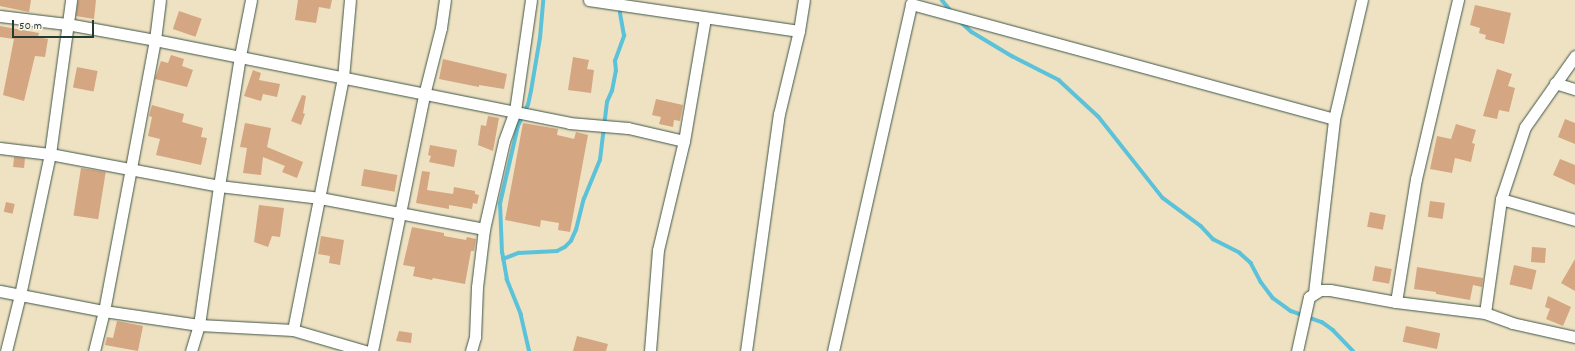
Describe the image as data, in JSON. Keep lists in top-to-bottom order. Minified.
{"scale_bar":"50 m"}
